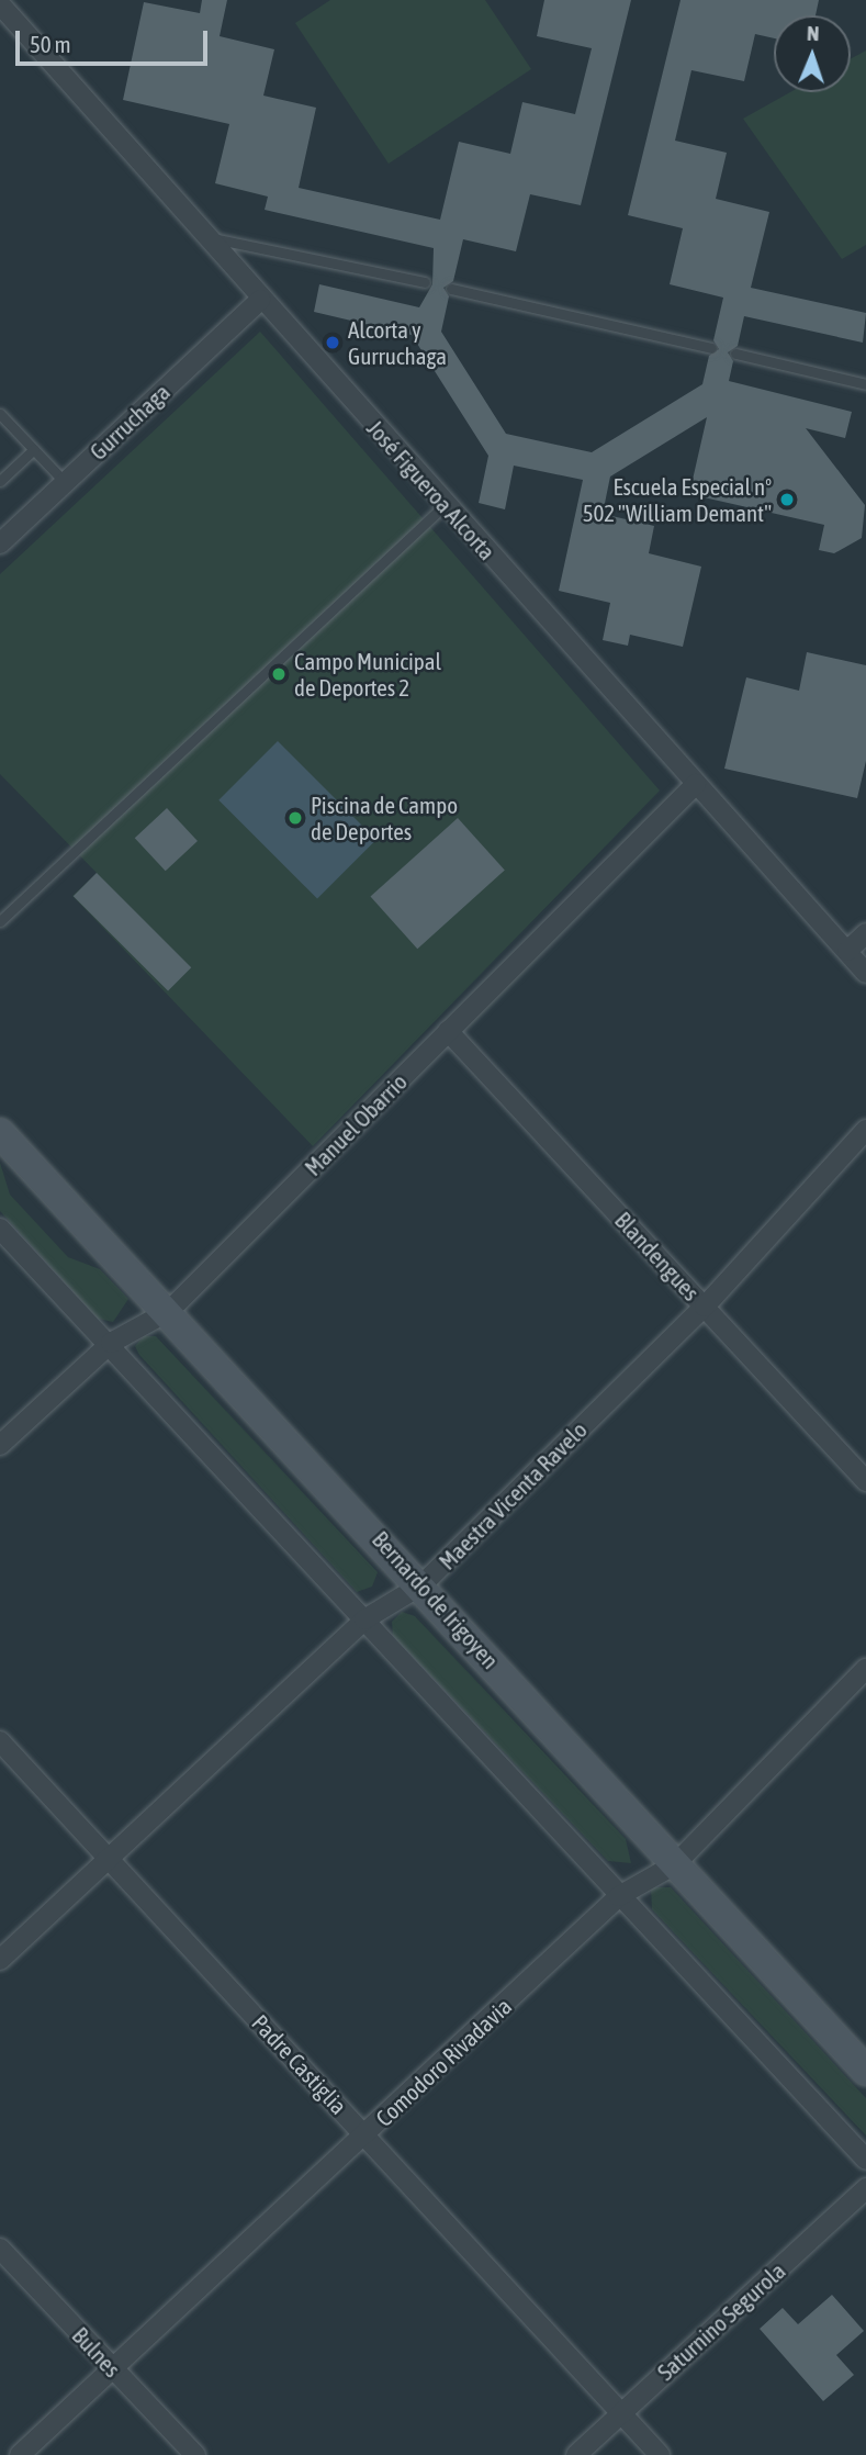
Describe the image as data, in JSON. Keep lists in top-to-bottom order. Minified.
{"streets":{"street":["Gurruchaga","José Figueroa Alcorta","Manuel Obarrio","Blandengues","Maestra Vicenta Ravelo","Bernardo de Irigoyen","Comodoro Rivadavia","Padre Castiglia","Saturnino Segurola","Bulnes"]},"crossings":[["Gurruchaga","José Figueroa Alcorta"],["José Figueroa Alcorta","Manuel Obarrio"],["Manuel Obarrio","Blandengues"],["Manuel Obarrio","Bernardo de Irigoyen"],["Blandengues","Maestra Vicenta Ravelo"],["Maestra Vicenta Ravelo","Bernardo de Irigoyen"],["Maestra Vicenta Ravelo","Padre Castiglia"],["Bernardo de Irigoyen","Comodoro Rivadavia"],["Comodoro Rivadavia","Padre Castiglia"],["Comodoro Rivadavia","Bulnes"],["Padre Castiglia","Saturnino Segurola"]],"places":["Alcorta y Gurruchaga","Escuela Especial n° 502 \"William Demant\"","Campo Municipal de Deportes 2","Piscina de Campo de Deportes"],"scale_bar":"50 m","north":"top"}
